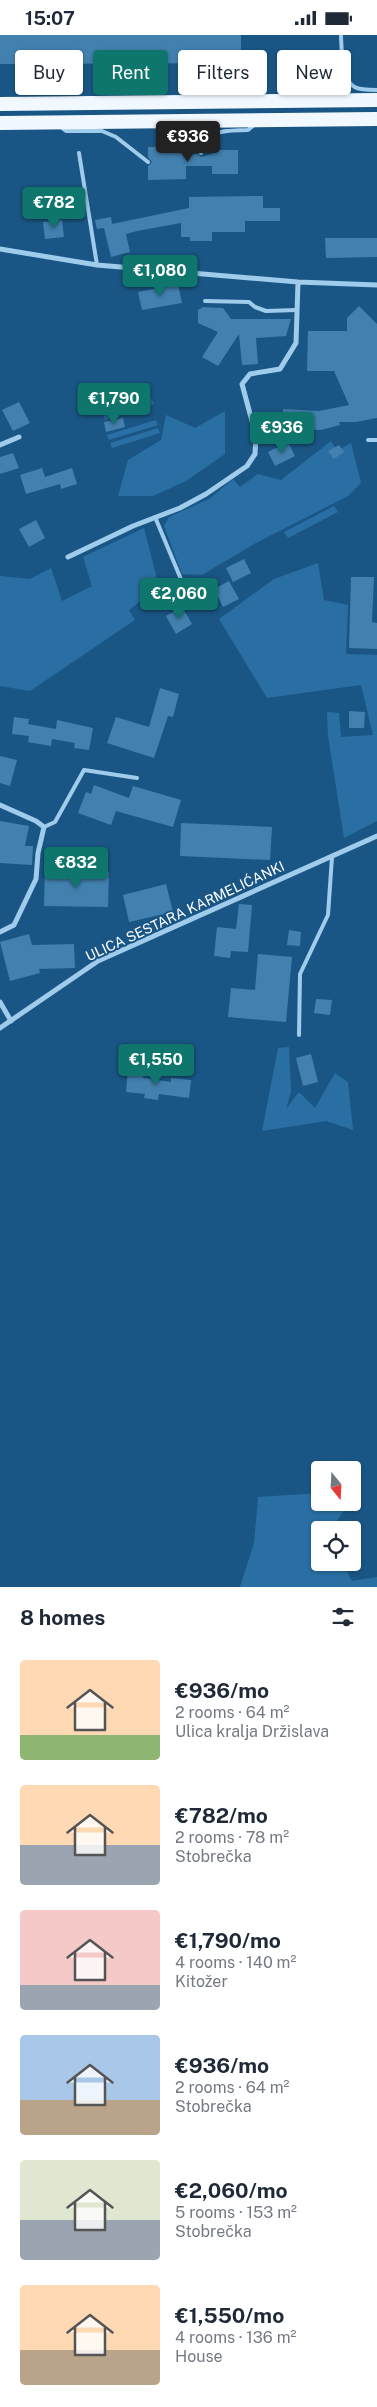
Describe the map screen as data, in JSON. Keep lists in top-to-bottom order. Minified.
{"streets":{"street":["ULICA SESTARA KARMELIĆANKI"]},"north":"bottom","page":{"status":"15:07","chip":["Buy","Rent","Filters","New"],"price":["€936","€782","€1,080","€1,790","€936","€2,060","€832","€1,550"],"heading":"8 homes","list":[{"name":"€936/mo","note":"2 rooms · 64 m² · Ulica kralja Držislava"},{"name":"€782/mo","note":"2 rooms · 78 m² · Stobrečka"},{"name":"€1,790/mo","note":"4 rooms · 140 m² · Kitožer"},{"name":"€936/mo","note":"2 rooms · 64 m² · Stobrečka"},{"name":"€2,060/mo","note":"5 rooms · 153 m² · Stobrečka"},{"name":"€1,550/mo","note":"4 rooms · 136 m² · House"}]}}
